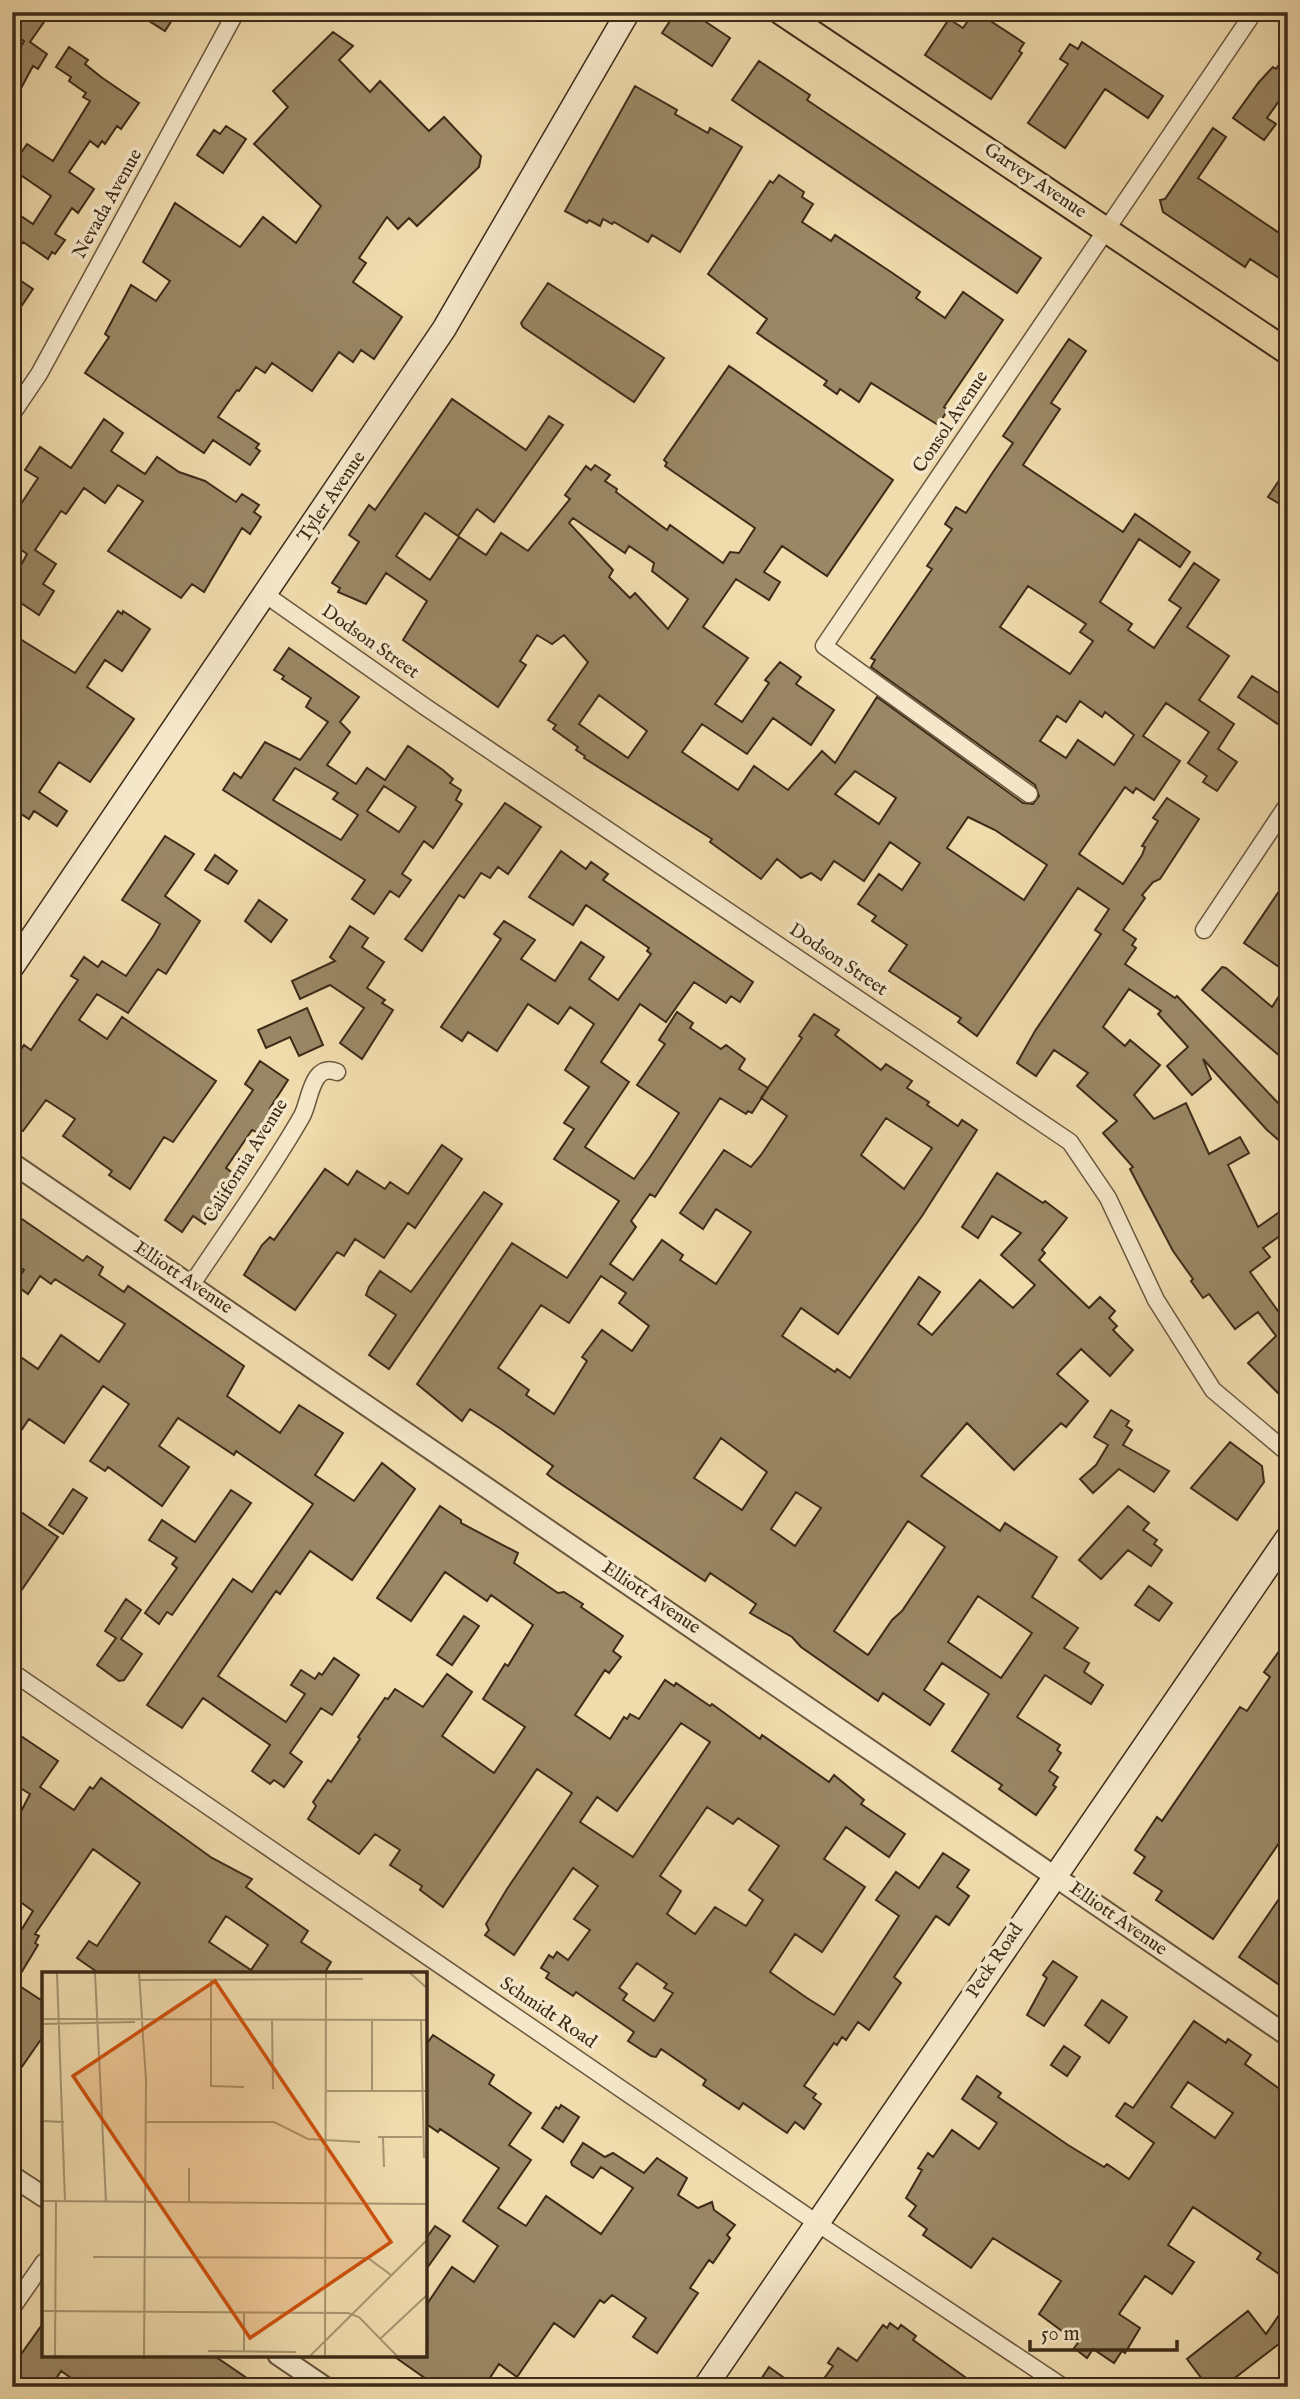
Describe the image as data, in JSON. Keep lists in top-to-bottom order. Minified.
{"streets":{"main road":["Garvey Avenue","Tyler Avenue","Peck Road"],"street":["Nevada Avenue","Consol Avenue","Dodson Street","California Avenue","Elliott Avenue","Schmidt Road"]},"crossings":[["Garvey Avenue","Consol Avenue"],["Tyler Avenue","Dodson Street"],["California Avenue","Elliott Avenue"],["Elliott Avenue","Peck Road"],["Peck Road","Schmidt Road"]],"scale_bar":"50 m"}
